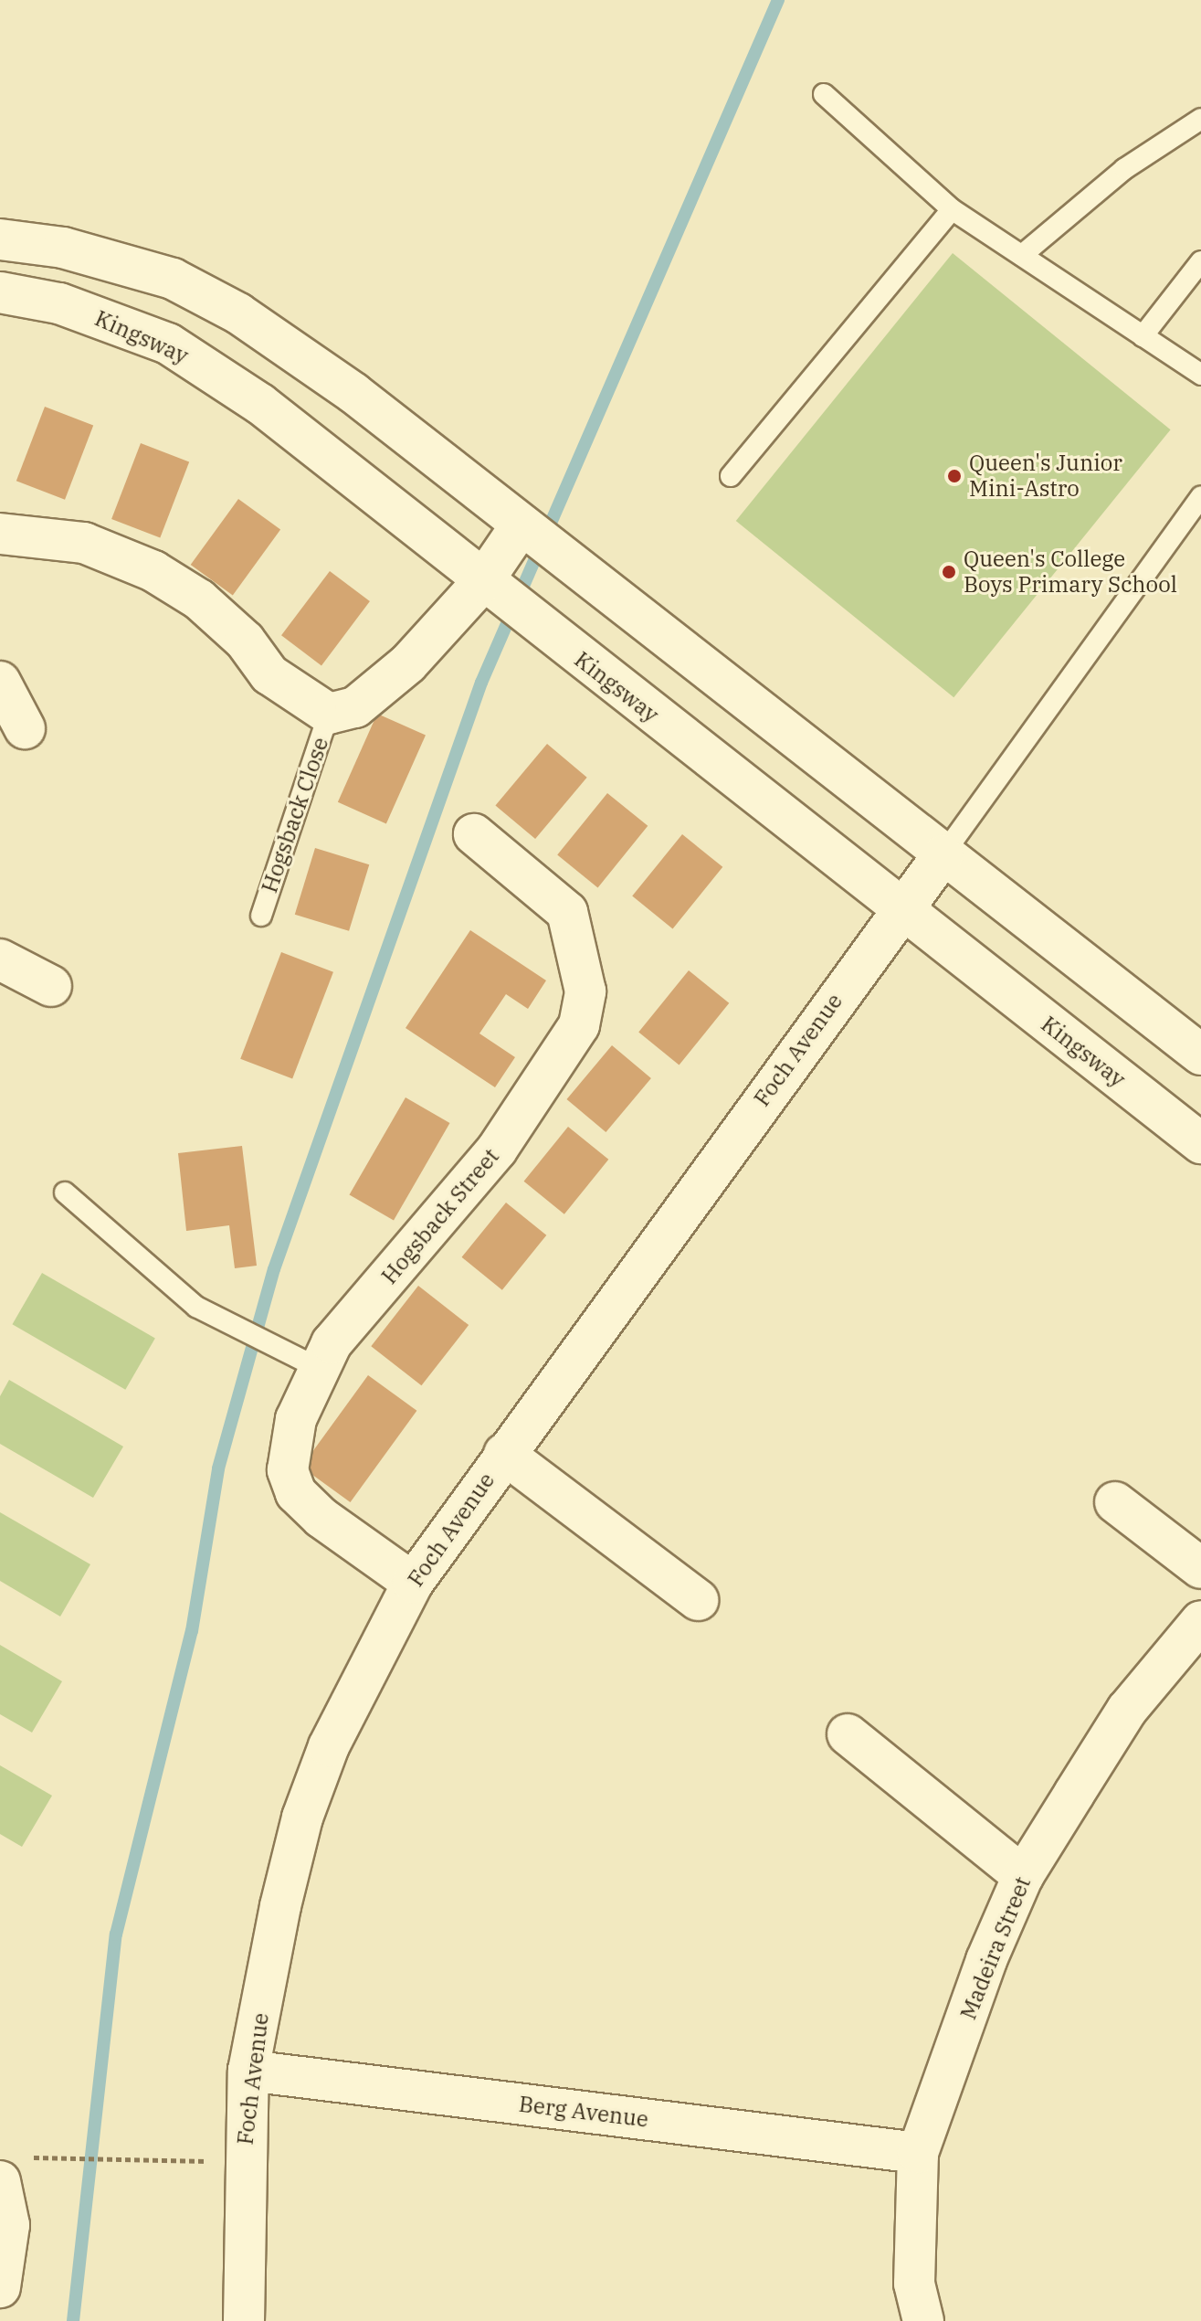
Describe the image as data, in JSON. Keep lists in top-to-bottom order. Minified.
{"streets":{"street":["Kingsway","Hogsback Close","Foch Avenue","Hogsback Street","Madeira Street","Berg Avenue"]},"crossings":[["Kingsway","Hogsback Close"],["Kingsway","Foch Avenue"],["Foch Avenue","Hogsback Street"],["Foch Avenue","Berg Avenue"],["Madeira Street","Berg Avenue"]],"places":["Queen's Junior Mini-Astro","Queen's College Boys Primary School"]}
